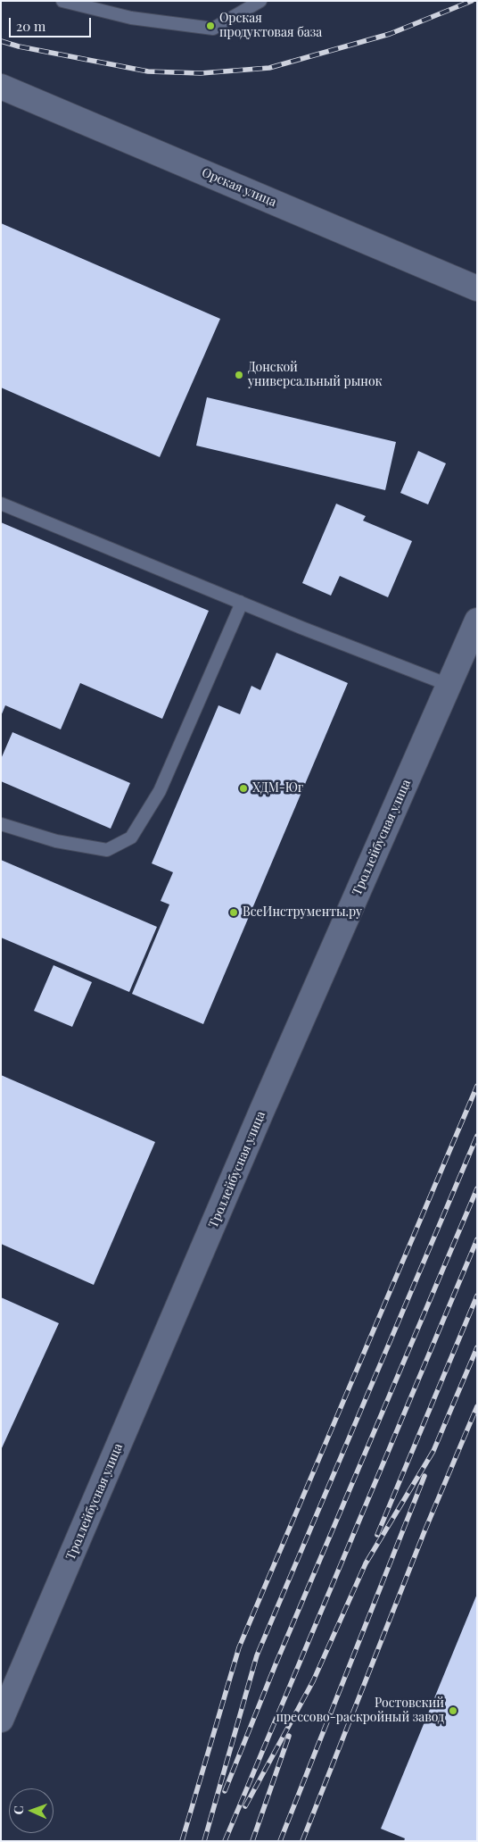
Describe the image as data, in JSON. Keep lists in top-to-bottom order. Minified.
{"streets":{"main road":["Орская улица","Троллейбусная улица"]},"places":["Орская продуктовая база","Донской универсальный рынок","ХДМ-Юг","ВсеИнструменты.ру","Ростовский прессово-раскройный завод"],"scale_bar":"20 m","north":"left"}
